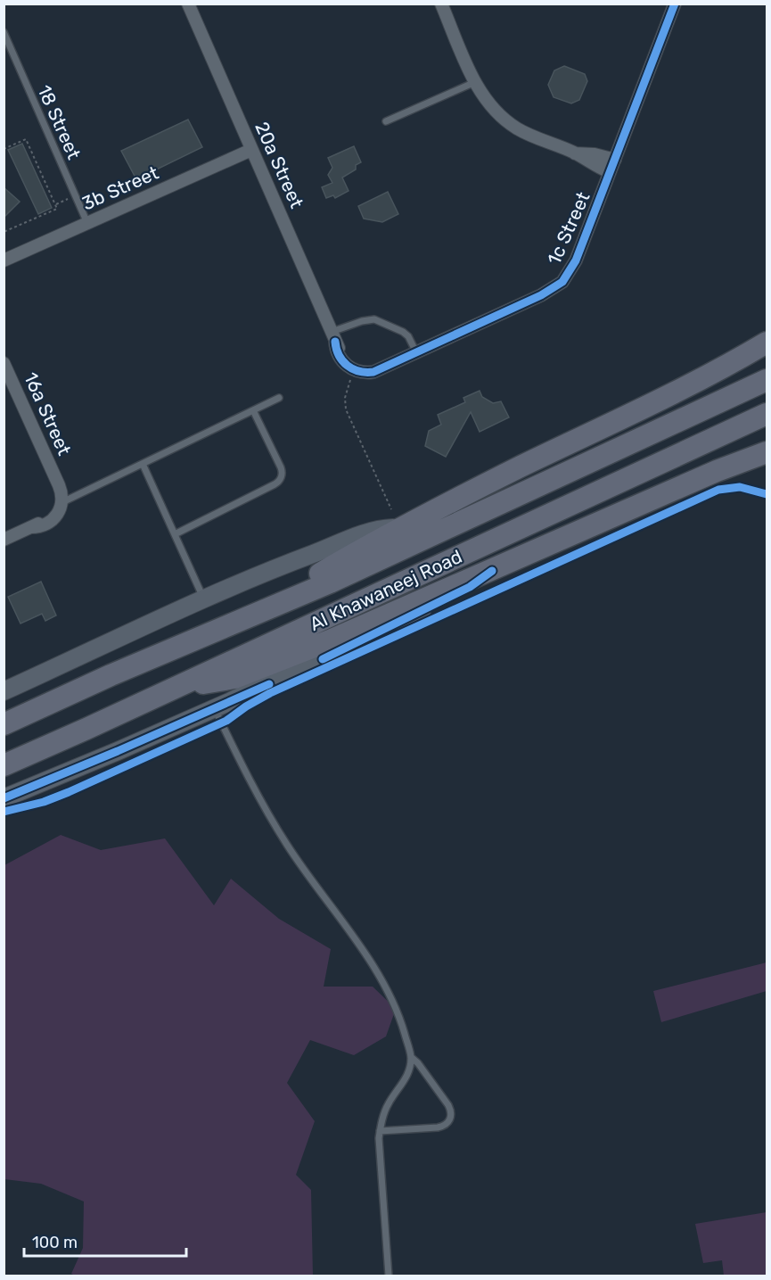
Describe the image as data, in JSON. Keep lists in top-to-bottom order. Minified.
{"streets":{"highway":["Al Khawaneej Road"],"street":["20a Street","3b Street","1c Street","16a Street"],"lane":["18 Street"]},"crossings":[["18 Street","3b Street"],["20a Street","3b Street"],["20a Street","1c Street"]],"scale_bar":"100 m"}
